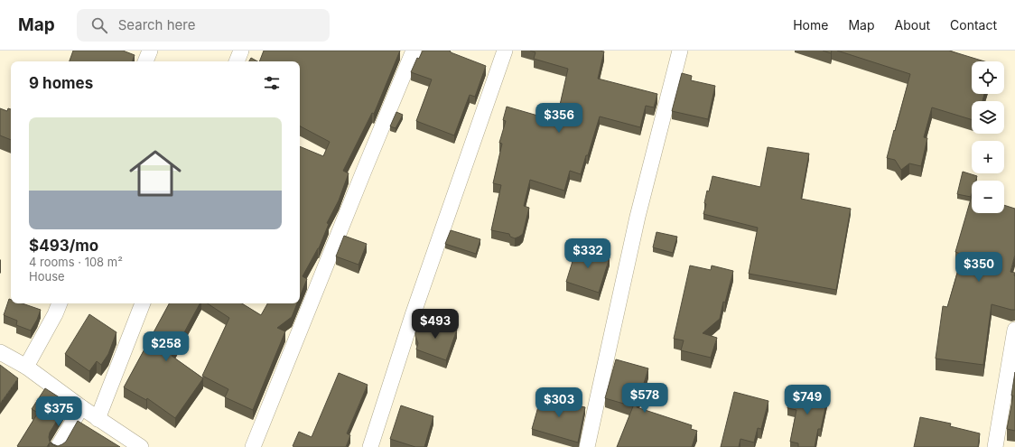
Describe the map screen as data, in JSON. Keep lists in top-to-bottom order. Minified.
{"page":{"header":"Map","search":"Search here","nav":["Home","Map","About","Contact"],"map_buttons":["+","−"],"heading":"9 homes","price":["$356","$332","$350","$493","$258","$578","$749","$303","$375"],"list":[{"name":"$493/mo","note":"4 rooms · 108 m² · House"}]}}
